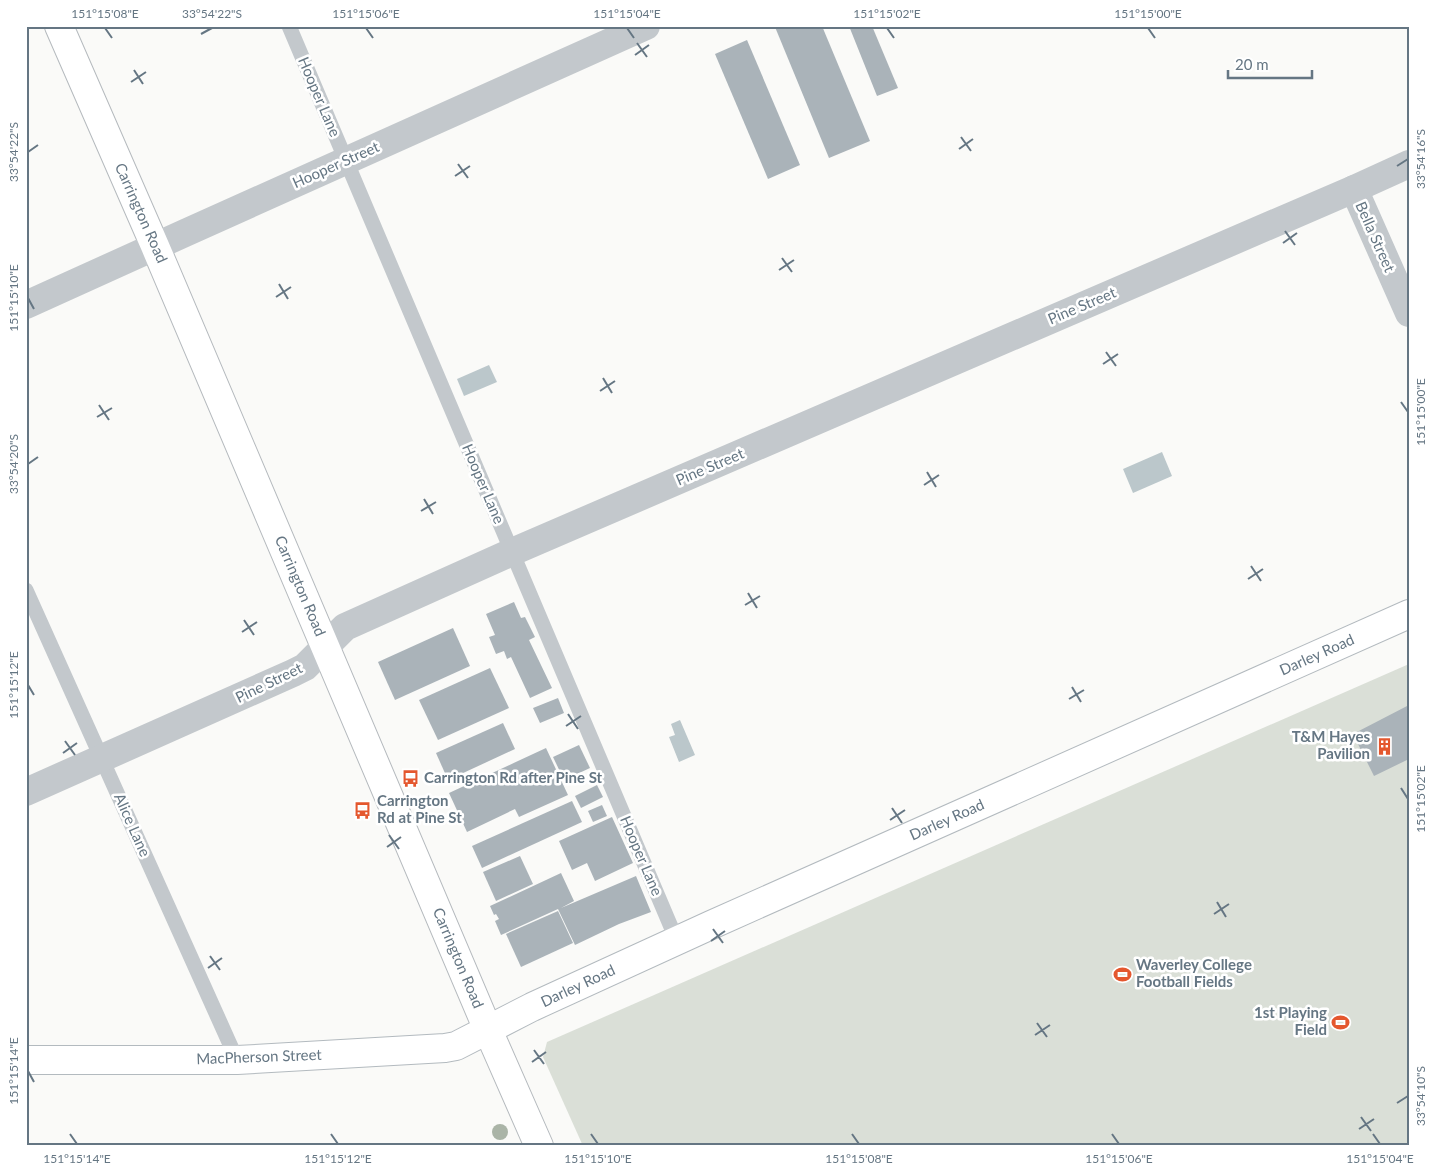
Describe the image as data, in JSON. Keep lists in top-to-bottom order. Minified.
{"streets":{"main road":["Carrington Road","Darley Road","MacPherson Street"],"street":["Hooper Street","Bella Street","Pine Street"],"lane":["Hooper Lane","Alice Lane"]},"crossings":[["Hooper Lane","Hooper Street"],["Hooper Lane","Pine Street"],["Hooper Lane","Darley Road"],["Hooper Street","Carrington Road"],["Carrington Road","Pine Street"],["Carrington Road","Darley Road"],["Carrington Road","MacPherson Street"],["Bella Street","Pine Street"],["Pine Street","Alice Lane"],["Darley Road","MacPherson Street"],["Alice Lane","MacPherson Street"]],"places":{"building":["T&M Hayes Pavilion"],"bus stop":["Carrington Rd after Pine St","Carrington Rd at Pine St"],"sports":["Waverley College Football Fields","1st Playing Field"]},"scale_bar":"20 m","coordinates":["151°15'08\"E","33°54'22\"S","151°15'06\"E","151°15'04\"E","151°15'02\"E","151°15'00\"E","33°54'16\"S","151°15'10\"E","33°54'20\"S","151°15'12\"E","151°15'14\"E","33°54'10\"S"]}
